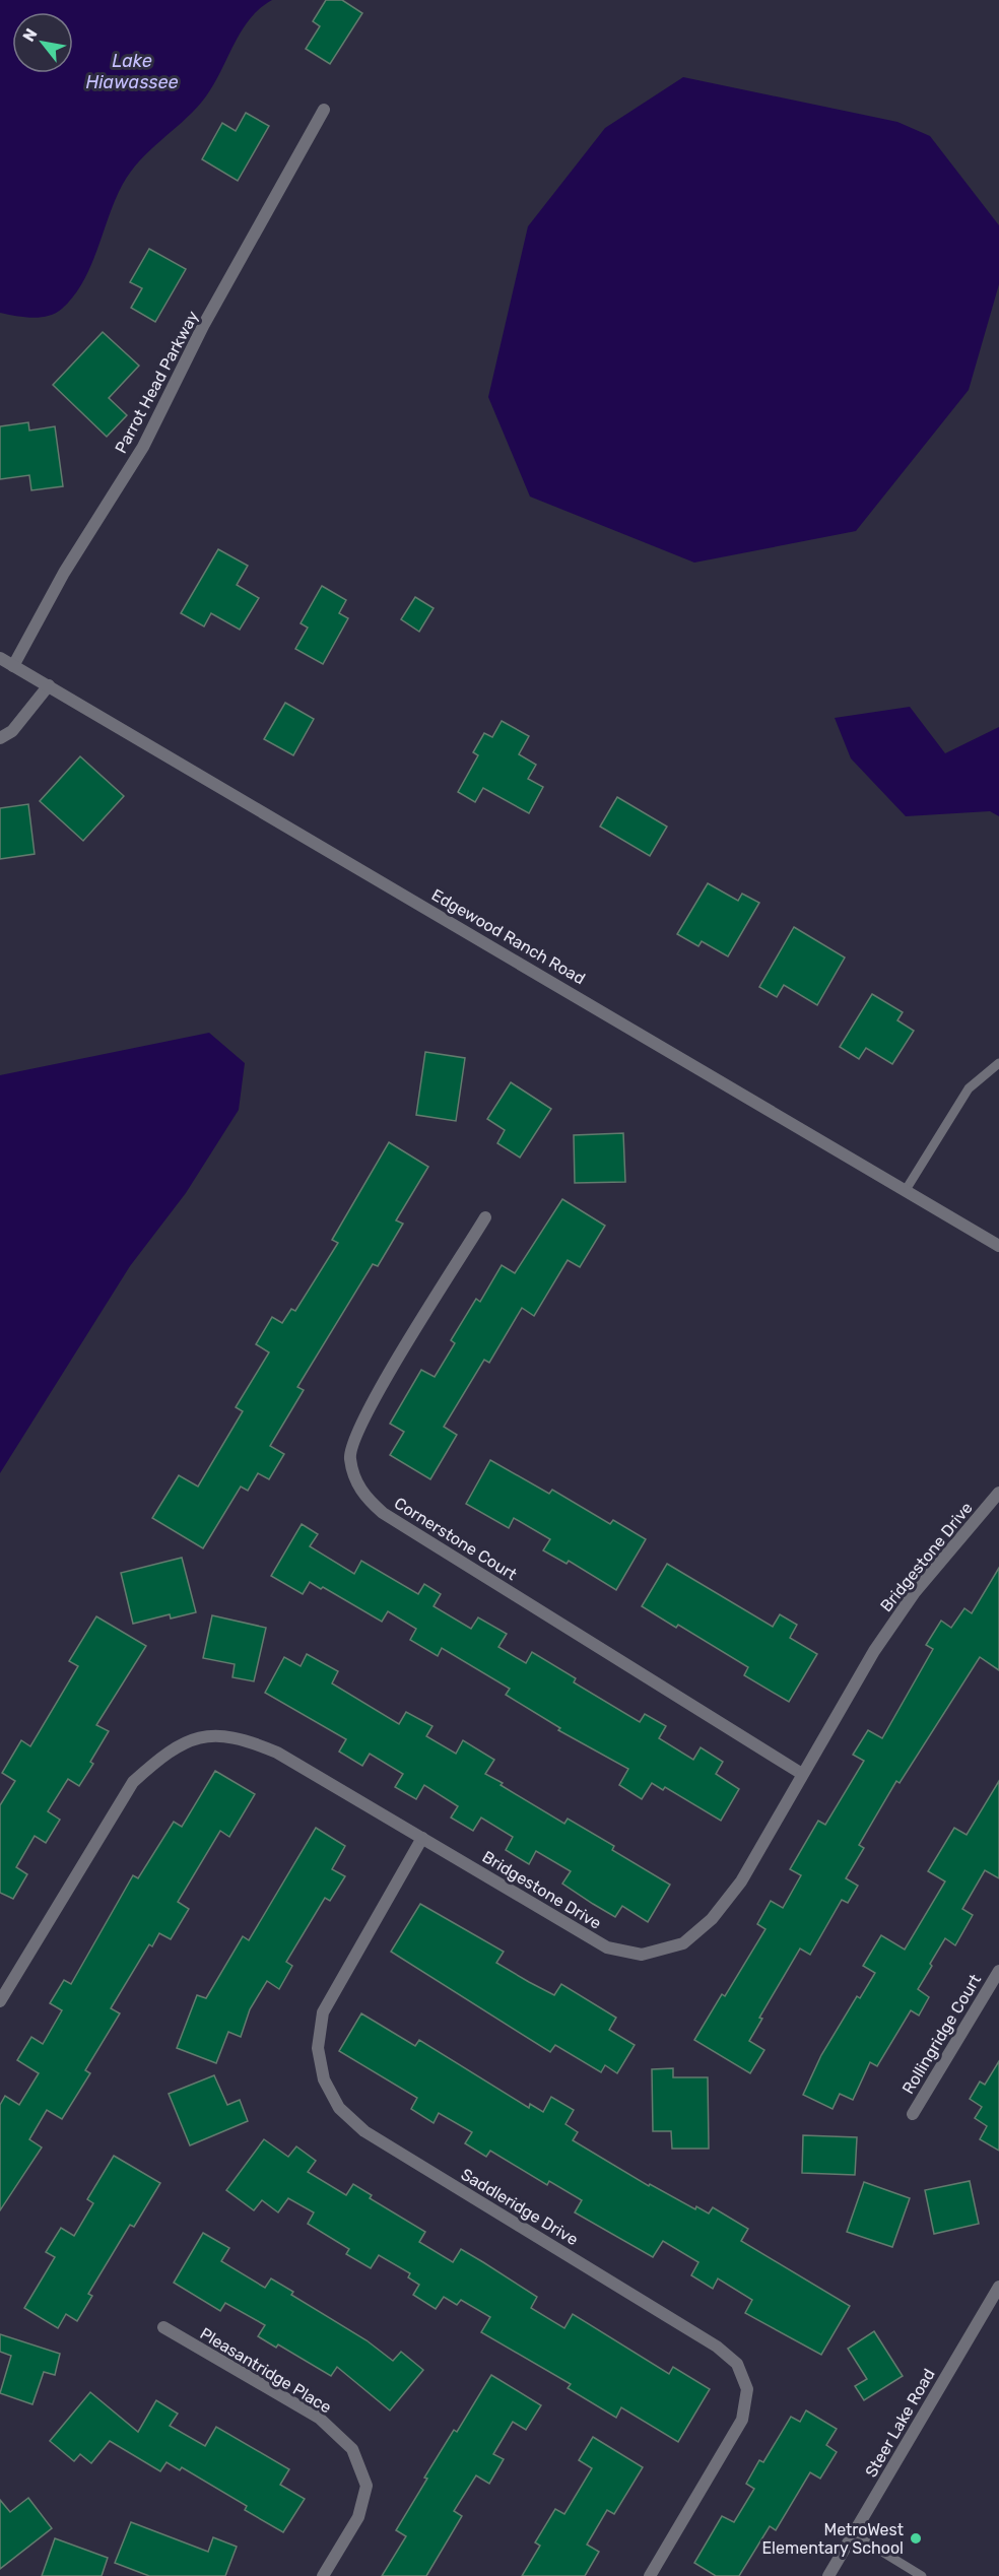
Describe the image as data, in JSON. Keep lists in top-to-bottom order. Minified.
{"streets":{"street":["Parrot Head Parkway","Edgewood Ranch Road","Cornerstone Court","Bridgestone Drive","Rollingridge Court","Saddleridge Drive","Pleasantridge Place","Steer Lake Road"]},"crossings":[["Parrot Head Parkway","Edgewood Ranch Road"],["Cornerstone Court","Bridgestone Drive"],["Bridgestone Drive","Saddleridge Drive"]],"water":["Lake Hiawassee"],"places":["MetroWest Elementary School"],"north":"top left"}
